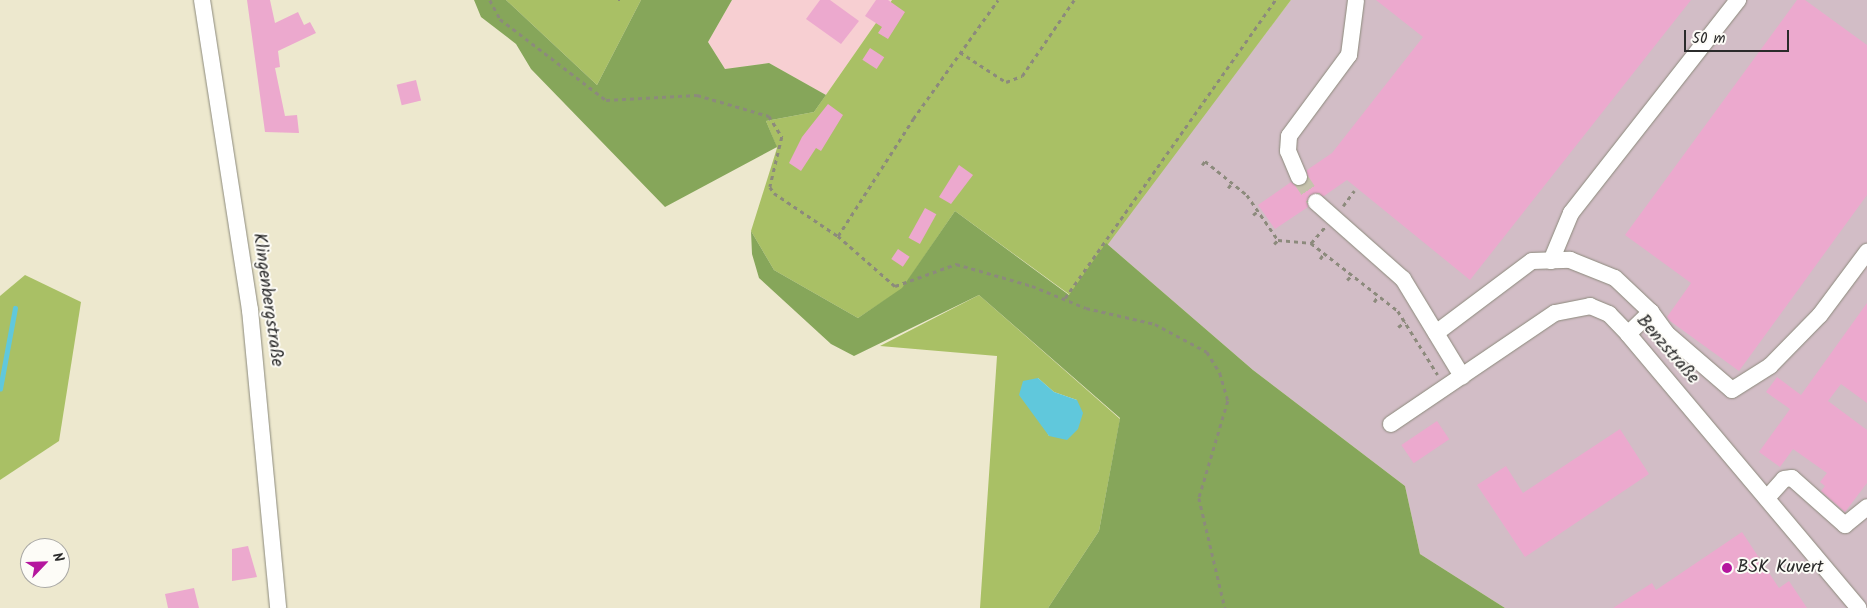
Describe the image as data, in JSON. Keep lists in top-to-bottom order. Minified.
{"streets":{"street":["Klingenbergstraße","Benzstraße"]},"places":["BSK Kuvert"],"scale_bar":"50 m","north":"top right"}
